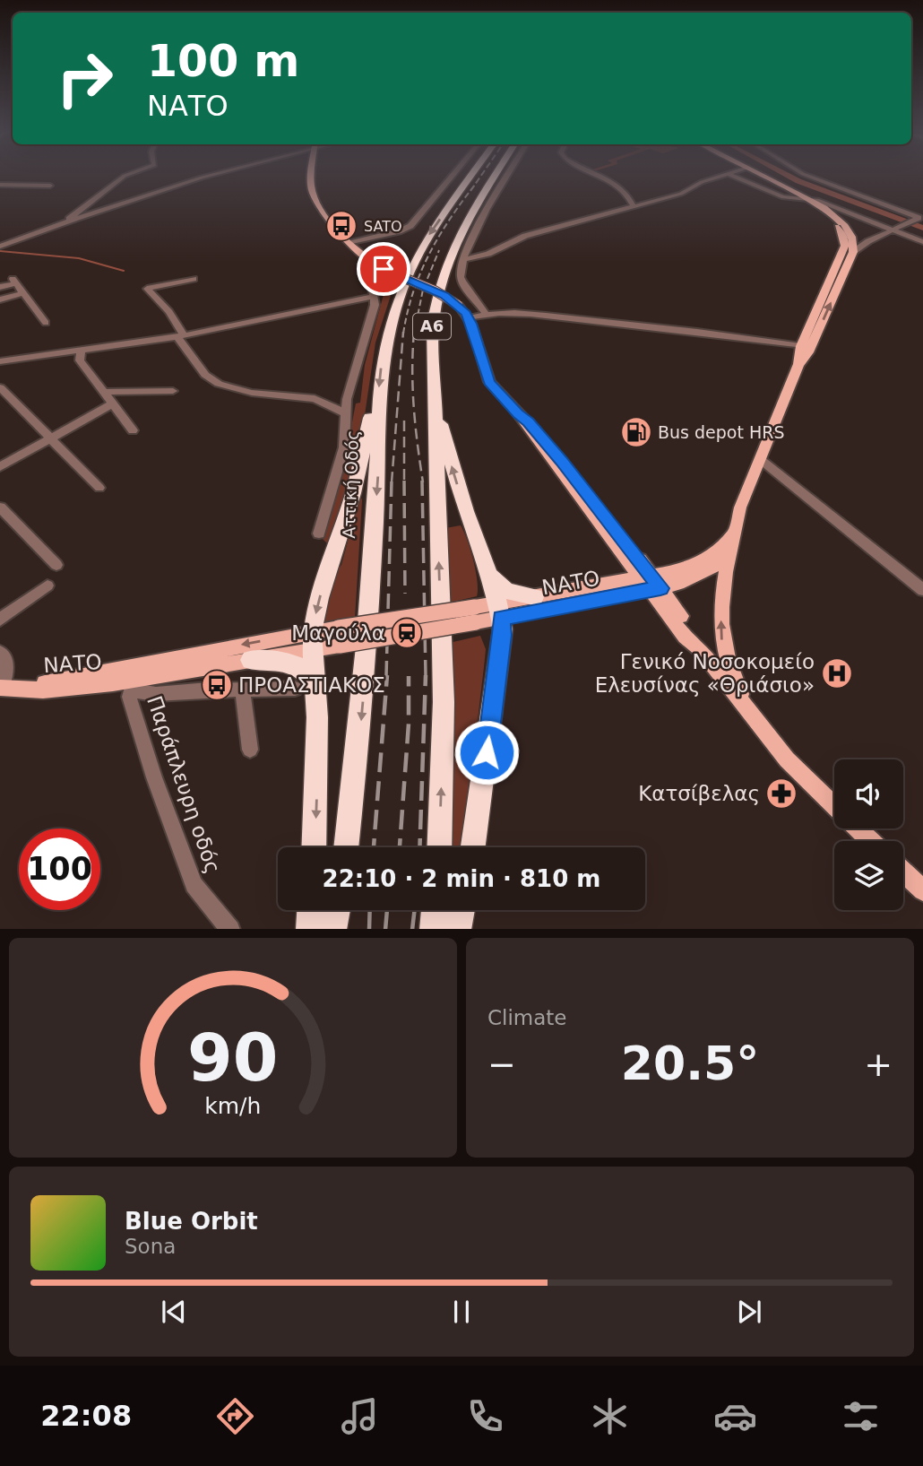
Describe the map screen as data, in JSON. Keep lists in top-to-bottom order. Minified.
{"streets":{"highway":["Α6","Αττική Οδός"],"main road":["ΝΑΤΟ"],"street":["Παράπλευρη οδός"]},"crossings":[["ΝΑΤΟ","Παράπλευρη οδός"]],"places":{"bus stop":["SATO","ΠΡΟΑΣΤΙΑΚΟΣ"],"fuel station":["Bus depot HRS"],"station":["Μαγούλα"],"hospital":["Γενικό Νοσοκομείο Ελευσίνας «Θριάσιο»"],"pharmacy":["Κατσίβελας"]},"page":{"turn":["100 m","ΝΑΤΟ"],"limit":"100","trip":"22:10 · 2 min · 810 m","tile":"Climate","heat":["−","20.5°","+"],"song":["Blue Orbit","Sona"],"tabs":"22:08","gauge":["90","km/h"]}}
